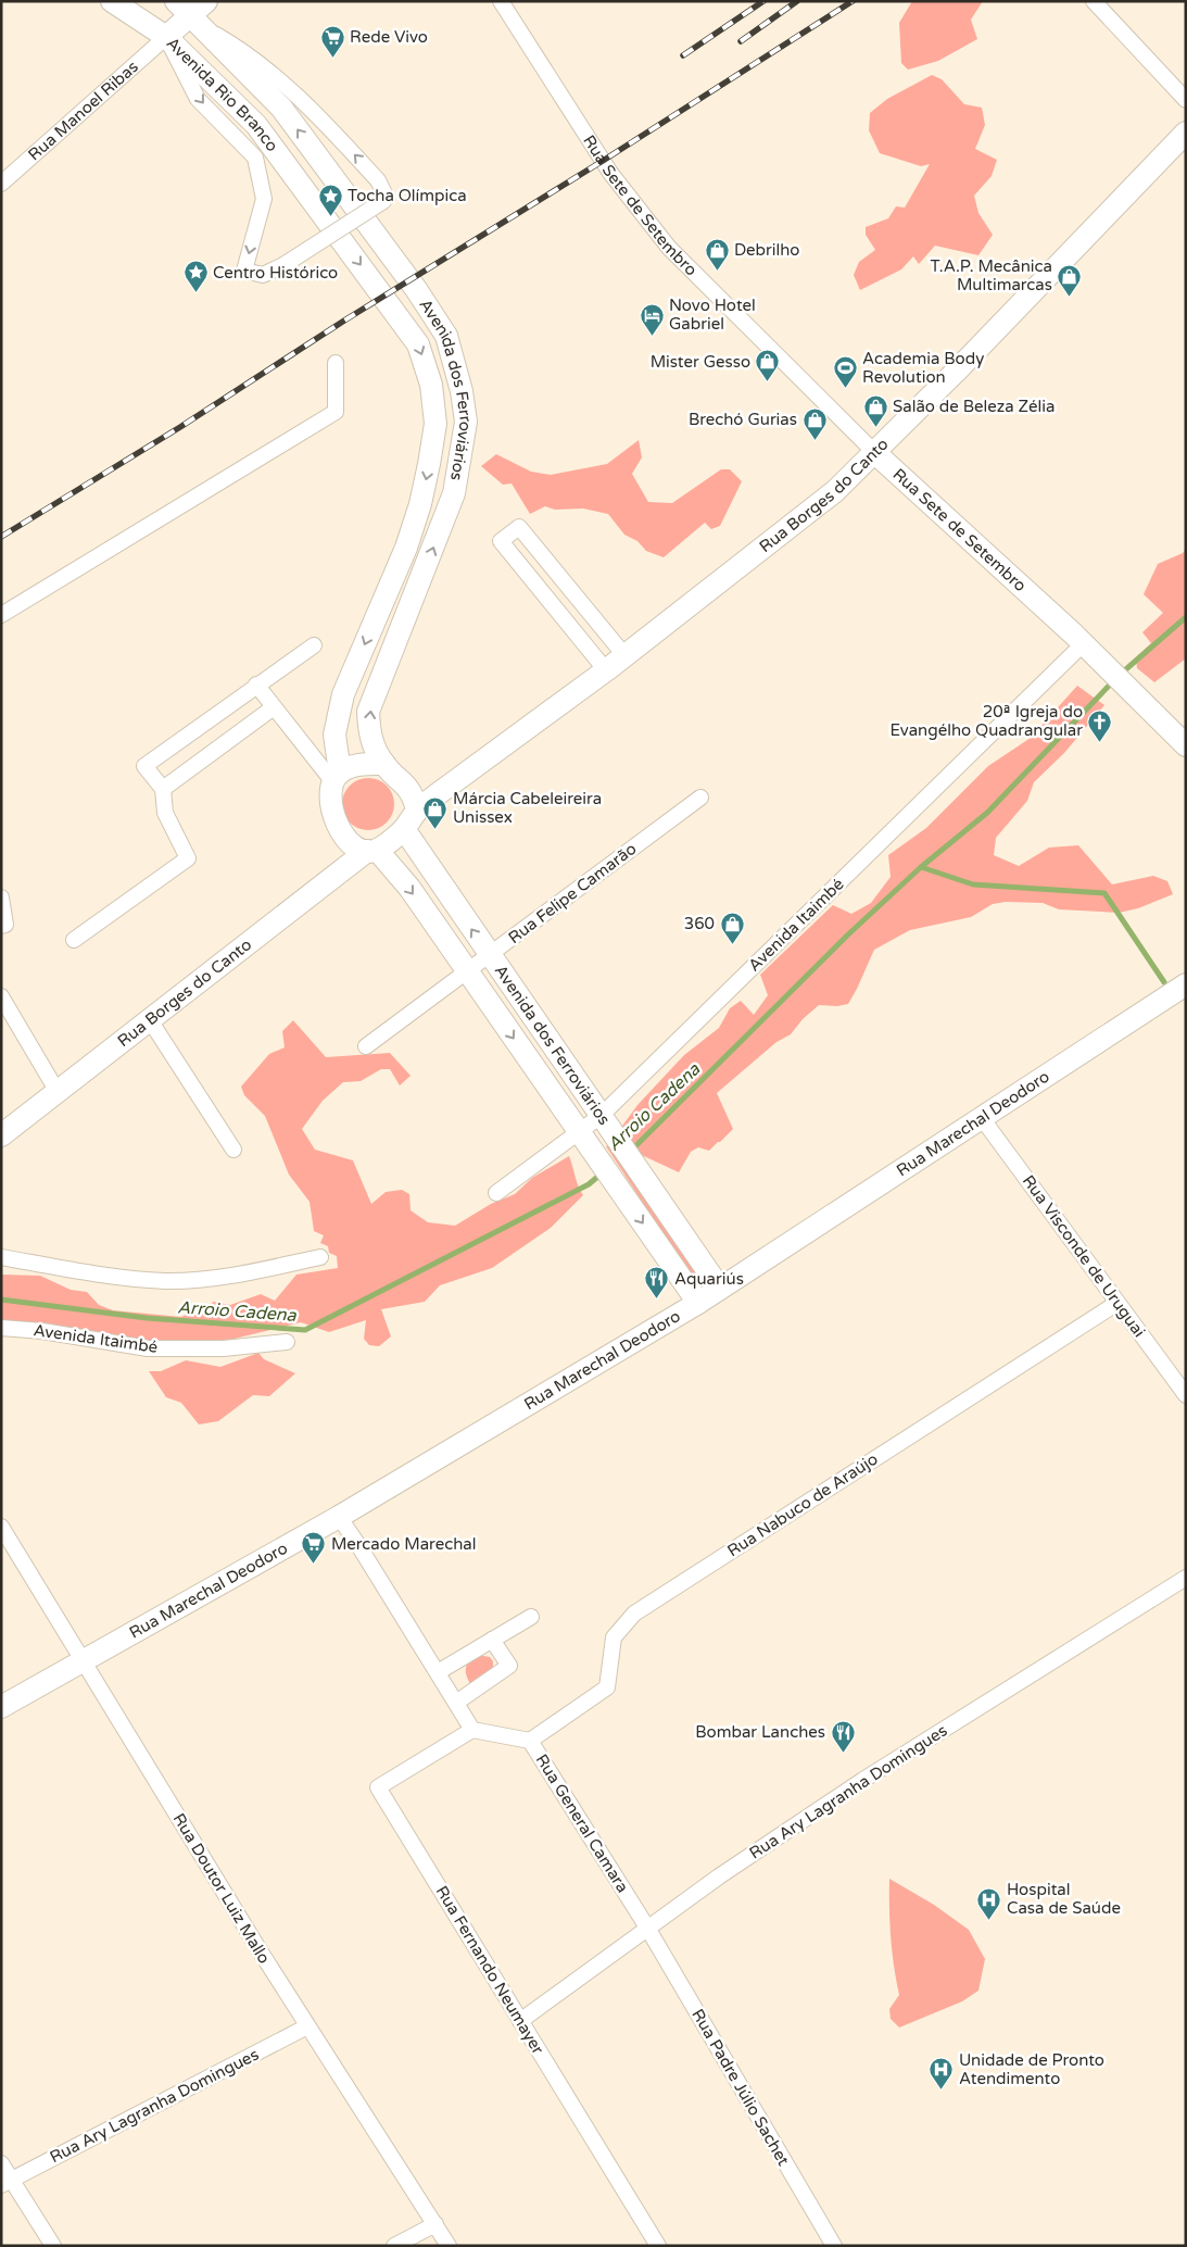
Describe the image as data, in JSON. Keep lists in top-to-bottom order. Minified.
{"streets":{"street":["Avenida Rio Branco","Rua Manoel Ribas","Rua Sete de Setembro","Avenida dos Ferroviários","Rua Borges do Canto","Rua Felipe Camarão","Avenida Itaimbé","Rua Marechal Deodoro","Rua Visconde de Uruguai","Rua Nabuco de Araújo","Rua Ary Lagranha Domingues","Rua General Camara","Rua Doutor Luiz Mallo","Rua Fernando Neumayer","Rua Padre Júlio Sachet"]},"crossings":[["Avenida Rio Branco","Rua Manoel Ribas"],["Avenida Rio Branco","Avenida dos Ferroviários"],["Rua Sete de Setembro","Rua Borges do Canto"],["Rua Sete de Setembro","Avenida Itaimbé"],["Avenida dos Ferroviários","Rua Borges do Canto"],["Avenida dos Ferroviários","Rua Felipe Camarão"],["Avenida dos Ferroviários","Avenida Itaimbé"],["Avenida dos Ferroviários","Rua Marechal Deodoro"],["Rua Marechal Deodoro","Rua Visconde de Uruguai"],["Rua Marechal Deodoro","Rua Doutor Luiz Mallo"],["Rua Visconde de Uruguai","Rua Nabuco de Araújo"],["Rua Nabuco de Araújo","Rua General Camara"],["Rua Ary Lagranha Domingues","Rua General Camara"],["Rua Ary Lagranha Domingues","Rua Doutor Luiz Mallo"],["Rua Ary Lagranha Domingues","Rua Fernando Neumayer"],["Rua Ary Lagranha Domingues","Rua Padre Júlio Sachet"],["Rua General Camara","Rua Fernando Neumayer"],["Rua General Camara","Rua Padre Júlio Sachet"]],"water":["Arroio Cadena"],"places":{"supermarket":["Rede Vivo","Mercado Marechal"],"place":["Tocha Olímpica","Centro Histórico"],"shop":["Debrilho","T.A.P. Mecânica Multimarcas","Mister Gesso","Salão de Beleza Zélia","Brechó Gurias","Márcia Cabeleireira Unissex","360"],"hotel":["Novo Hotel Gabriel"],"sports":["Academia Body Revolution"],"church":["20ª Igreja do Evangélho Quadrangular"],"restaurant":["Aquariús","Bombar Lanches"],"hospital":["Hospital Casa de Saúde","Unidade de Pronto Atendimento"]}}
